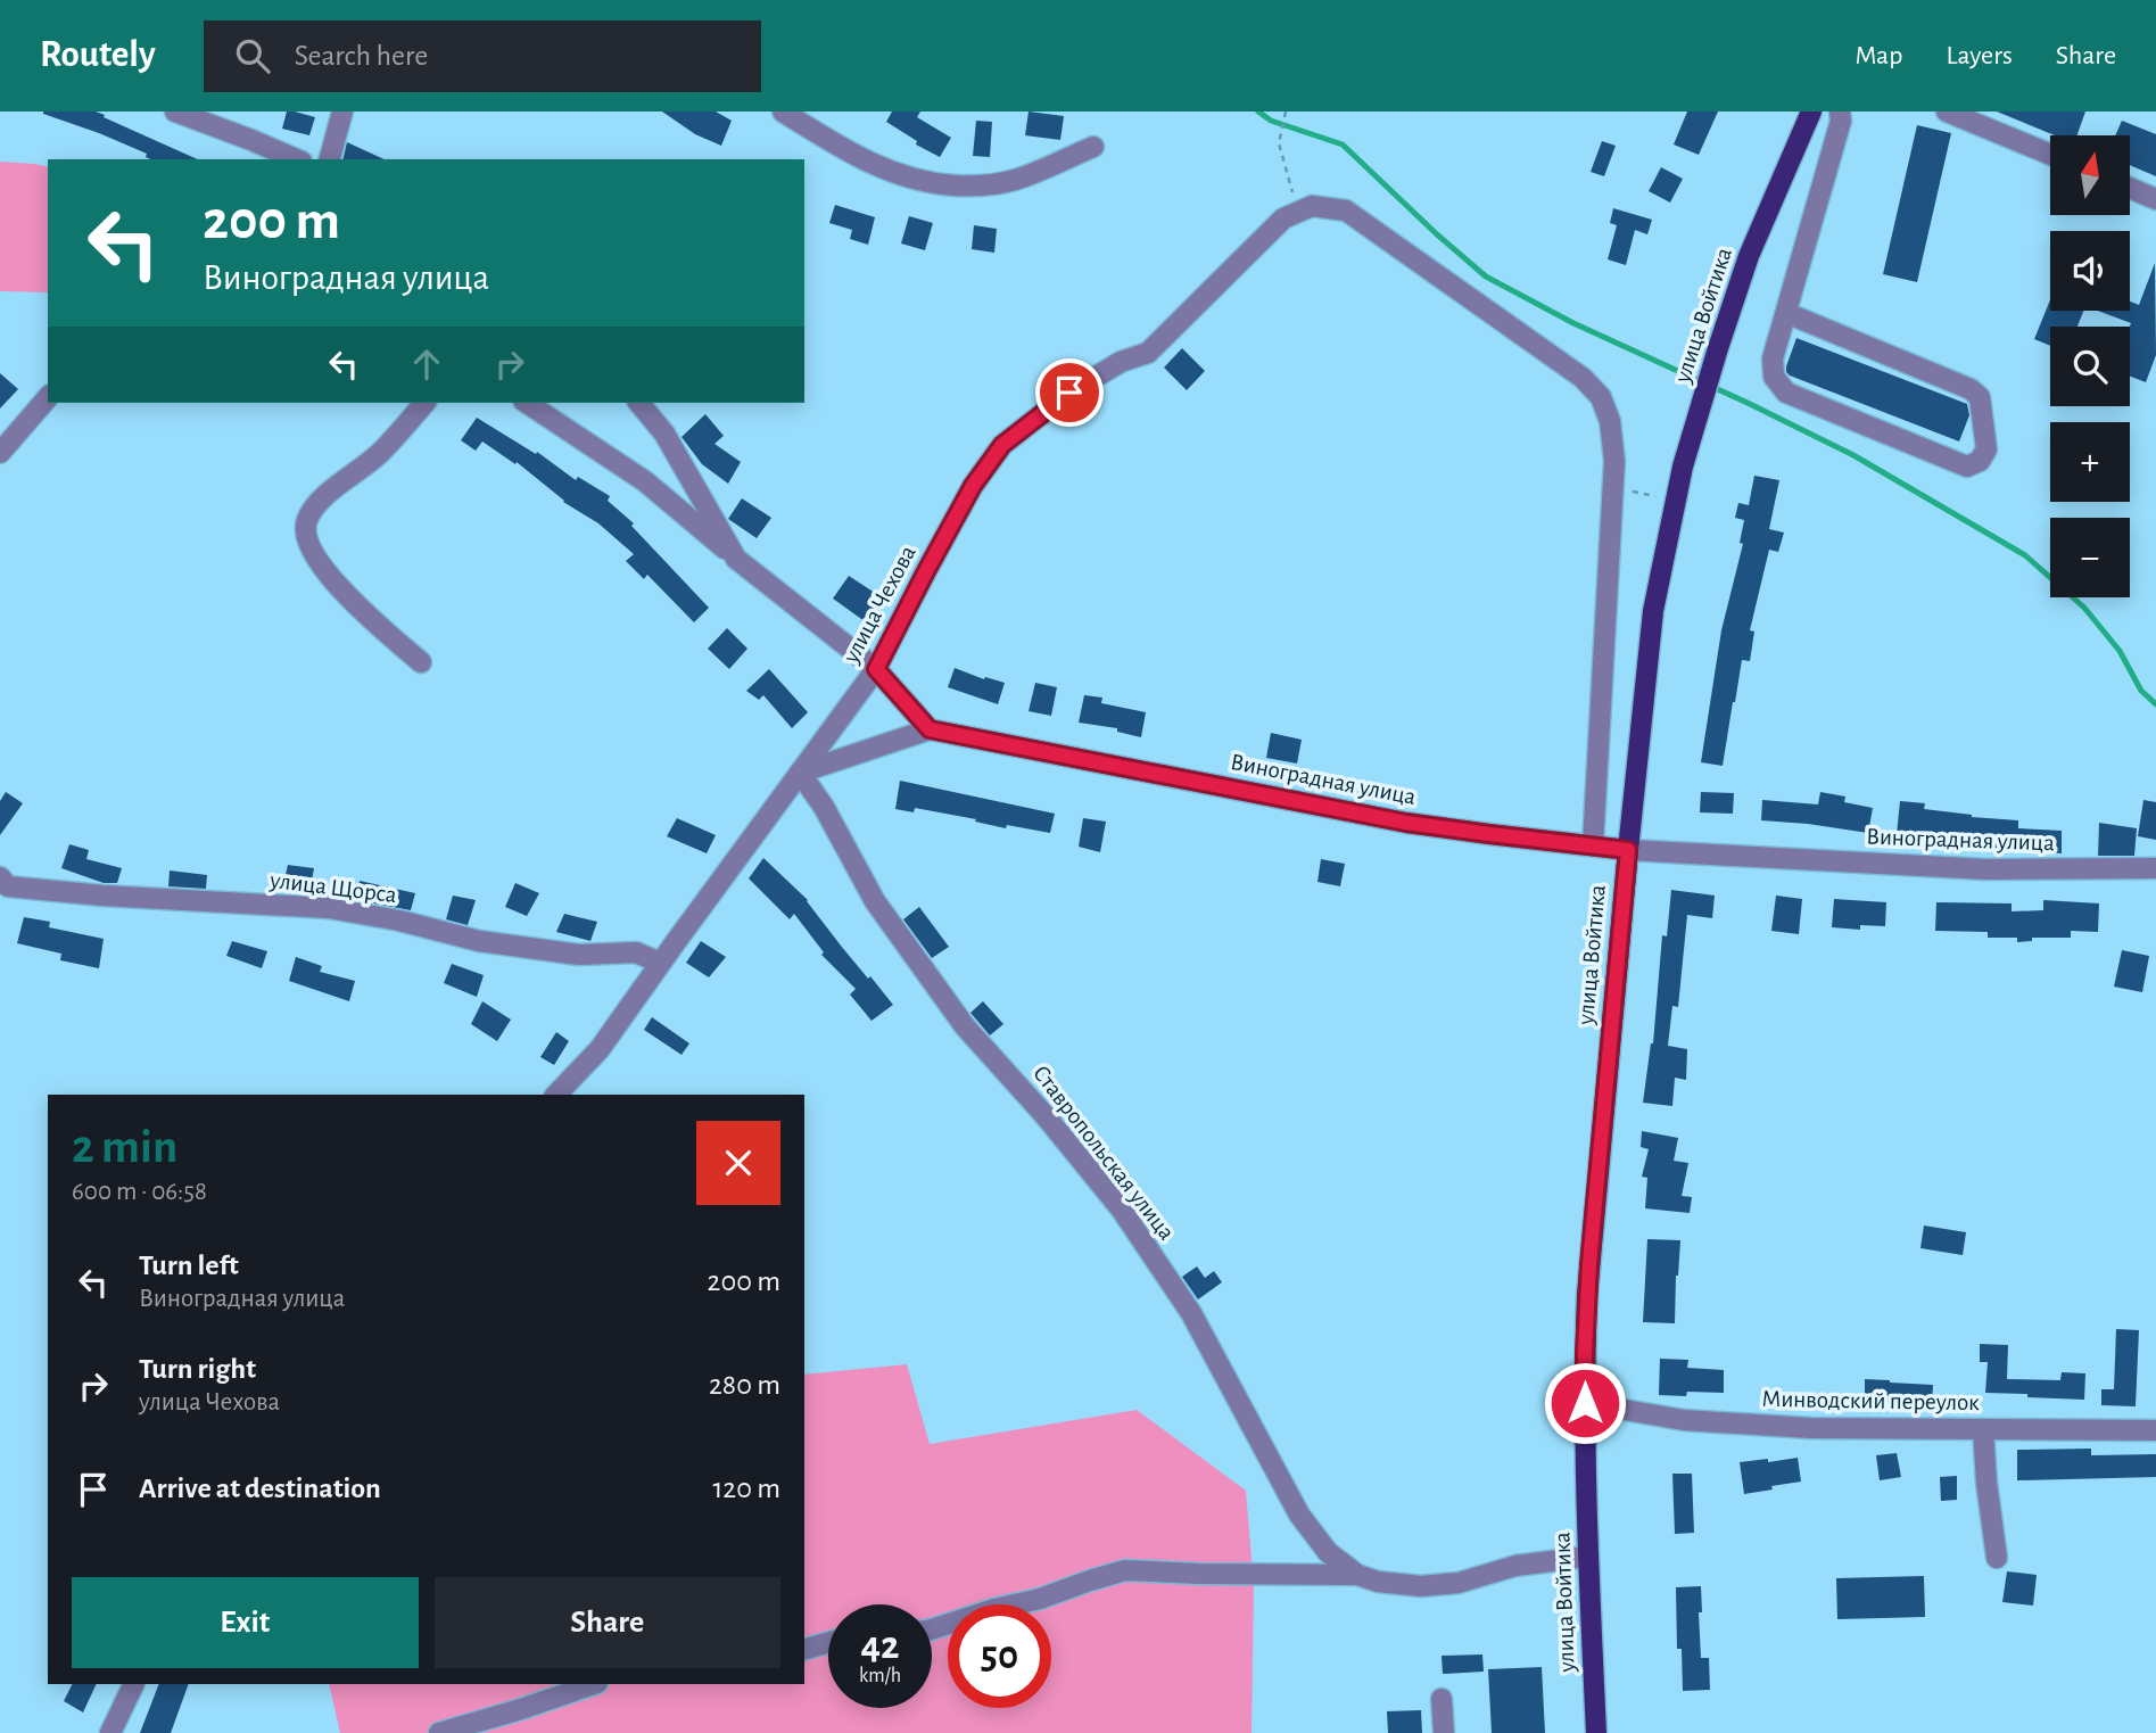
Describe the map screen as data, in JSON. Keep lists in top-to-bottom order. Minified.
{"streets":{"main road":["улица Войтика"],"street":["улица Чехова","Виноградная улица","улица Щорса","Ставропольская улица","Минводский переулок"]},"crossings":[["улица Войтика","Виноградная улица"],["улица Войтика","Ставропольская улица"],["улица Войтика","Минводский переулок"],["улица Чехова","улица Щорса"],["улица Чехова","Ставропольская улица"]],"north":"top","page":{"header":"Routely","search":"Search here","nav":["Map","Layers","Share"],"map_buttons":["+","−"],"turn":["200 m","Виноградная улица"],"heading":["2 min","600 m · 06:58"],"list":[{"name":"Turn left","note":"Виноградная улица","value":"200 m"},{"name":"Turn right","note":"улица Чехова","value":"280 m"},{"name":"Arrive at destination","value":"120 m"}],"buttons":["Exit","Share"],"speed":"42 km/h","limit":"50"}}
